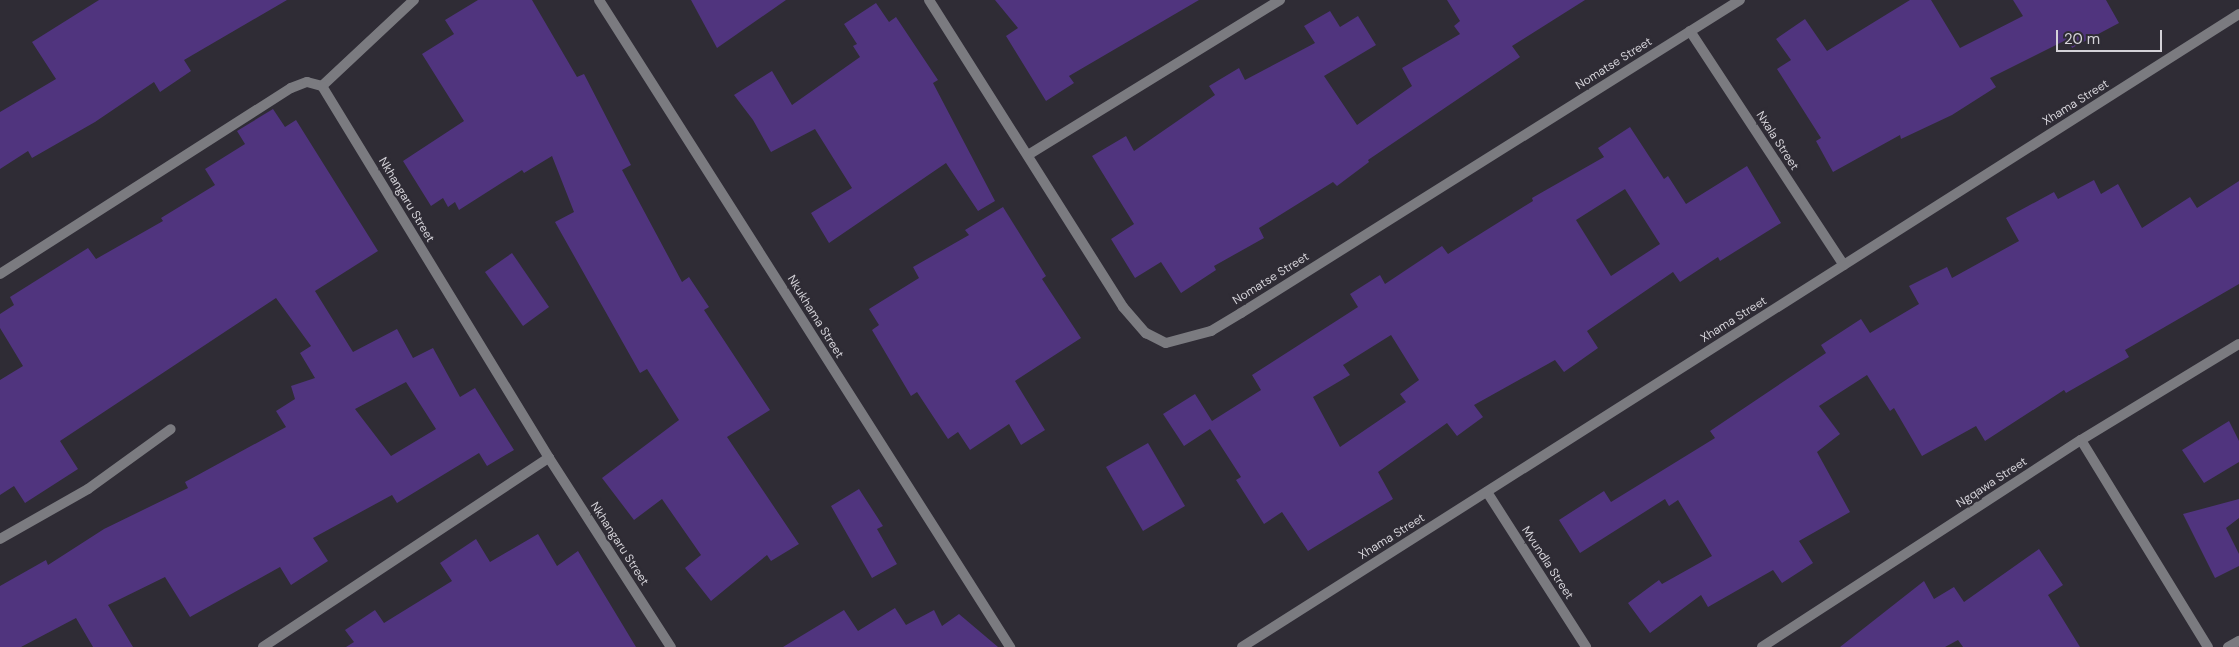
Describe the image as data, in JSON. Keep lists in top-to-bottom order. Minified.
{"streets":{"street":["Nomatse Street","Xhama Street","Nxala Street","Nkhangaru Street","Nkukhama Street","Ngqawa Street","Mvundla Street"]},"crossings":[["Nomatse Street","Nxala Street"],["Xhama Street","Nxala Street"],["Xhama Street","Mvundla Street"]],"scale_bar":"20 m"}
